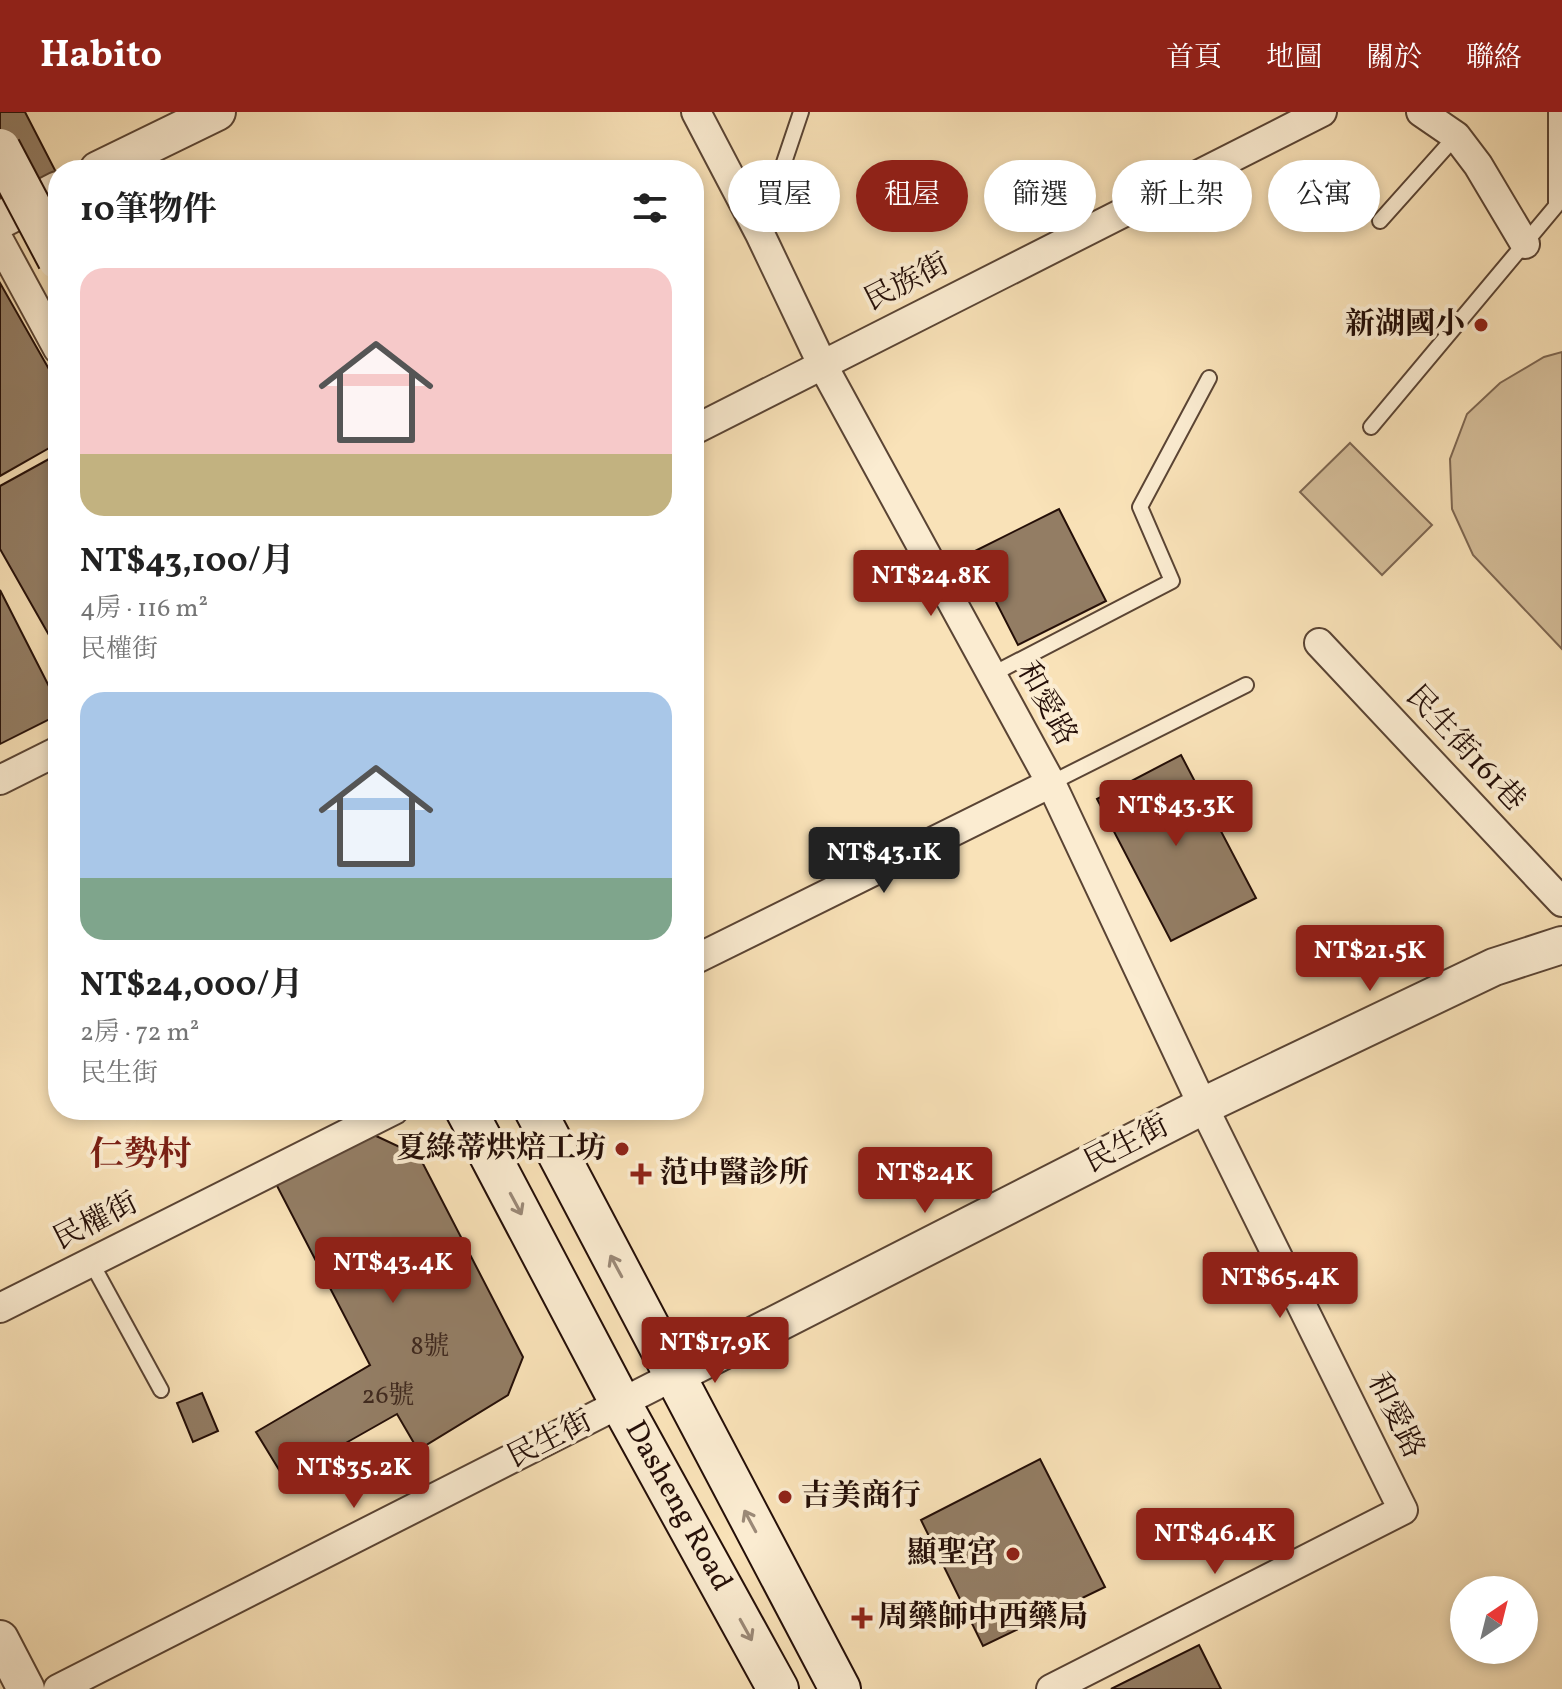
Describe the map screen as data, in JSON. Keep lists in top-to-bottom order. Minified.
{"streets":{"main road":["Dasheng Road"],"street":["民族街","和愛路","民生街161巷","民生街","民權街"]},"crossings":[["民族街","和愛路"],["和愛路","民生街"],["民生街","Dasheng Road"]],"districts":["仁勢村"],"places":{"other":["新湖國小","夏綠蒂烘焙工坊","吉美商行","顯聖宮"],"health":["范中醫診所","周藥師中西藥局"]},"house_numbers":["8號","26號"],"north":"top right","page":{"header":"Habito","nav":["首頁","地圖","關於","聯絡"],"chip":["買屋","租屋","篩選","新上架","公寓"],"heading":"10筆物件","list":[{"name":"NT$43,100/月","note":"4房 · 116 m² · 民權街"},{"name":"NT$24,000/月","note":"2房 · 72 m² · 民生街"}],"price":["NT$24.8K","NT$43.3K","NT$43.1K","NT$21.5K","NT$24K","NT$43.4K","NT$65.4K","NT$17.9K","NT$35.2K","NT$46.4K"]}}
